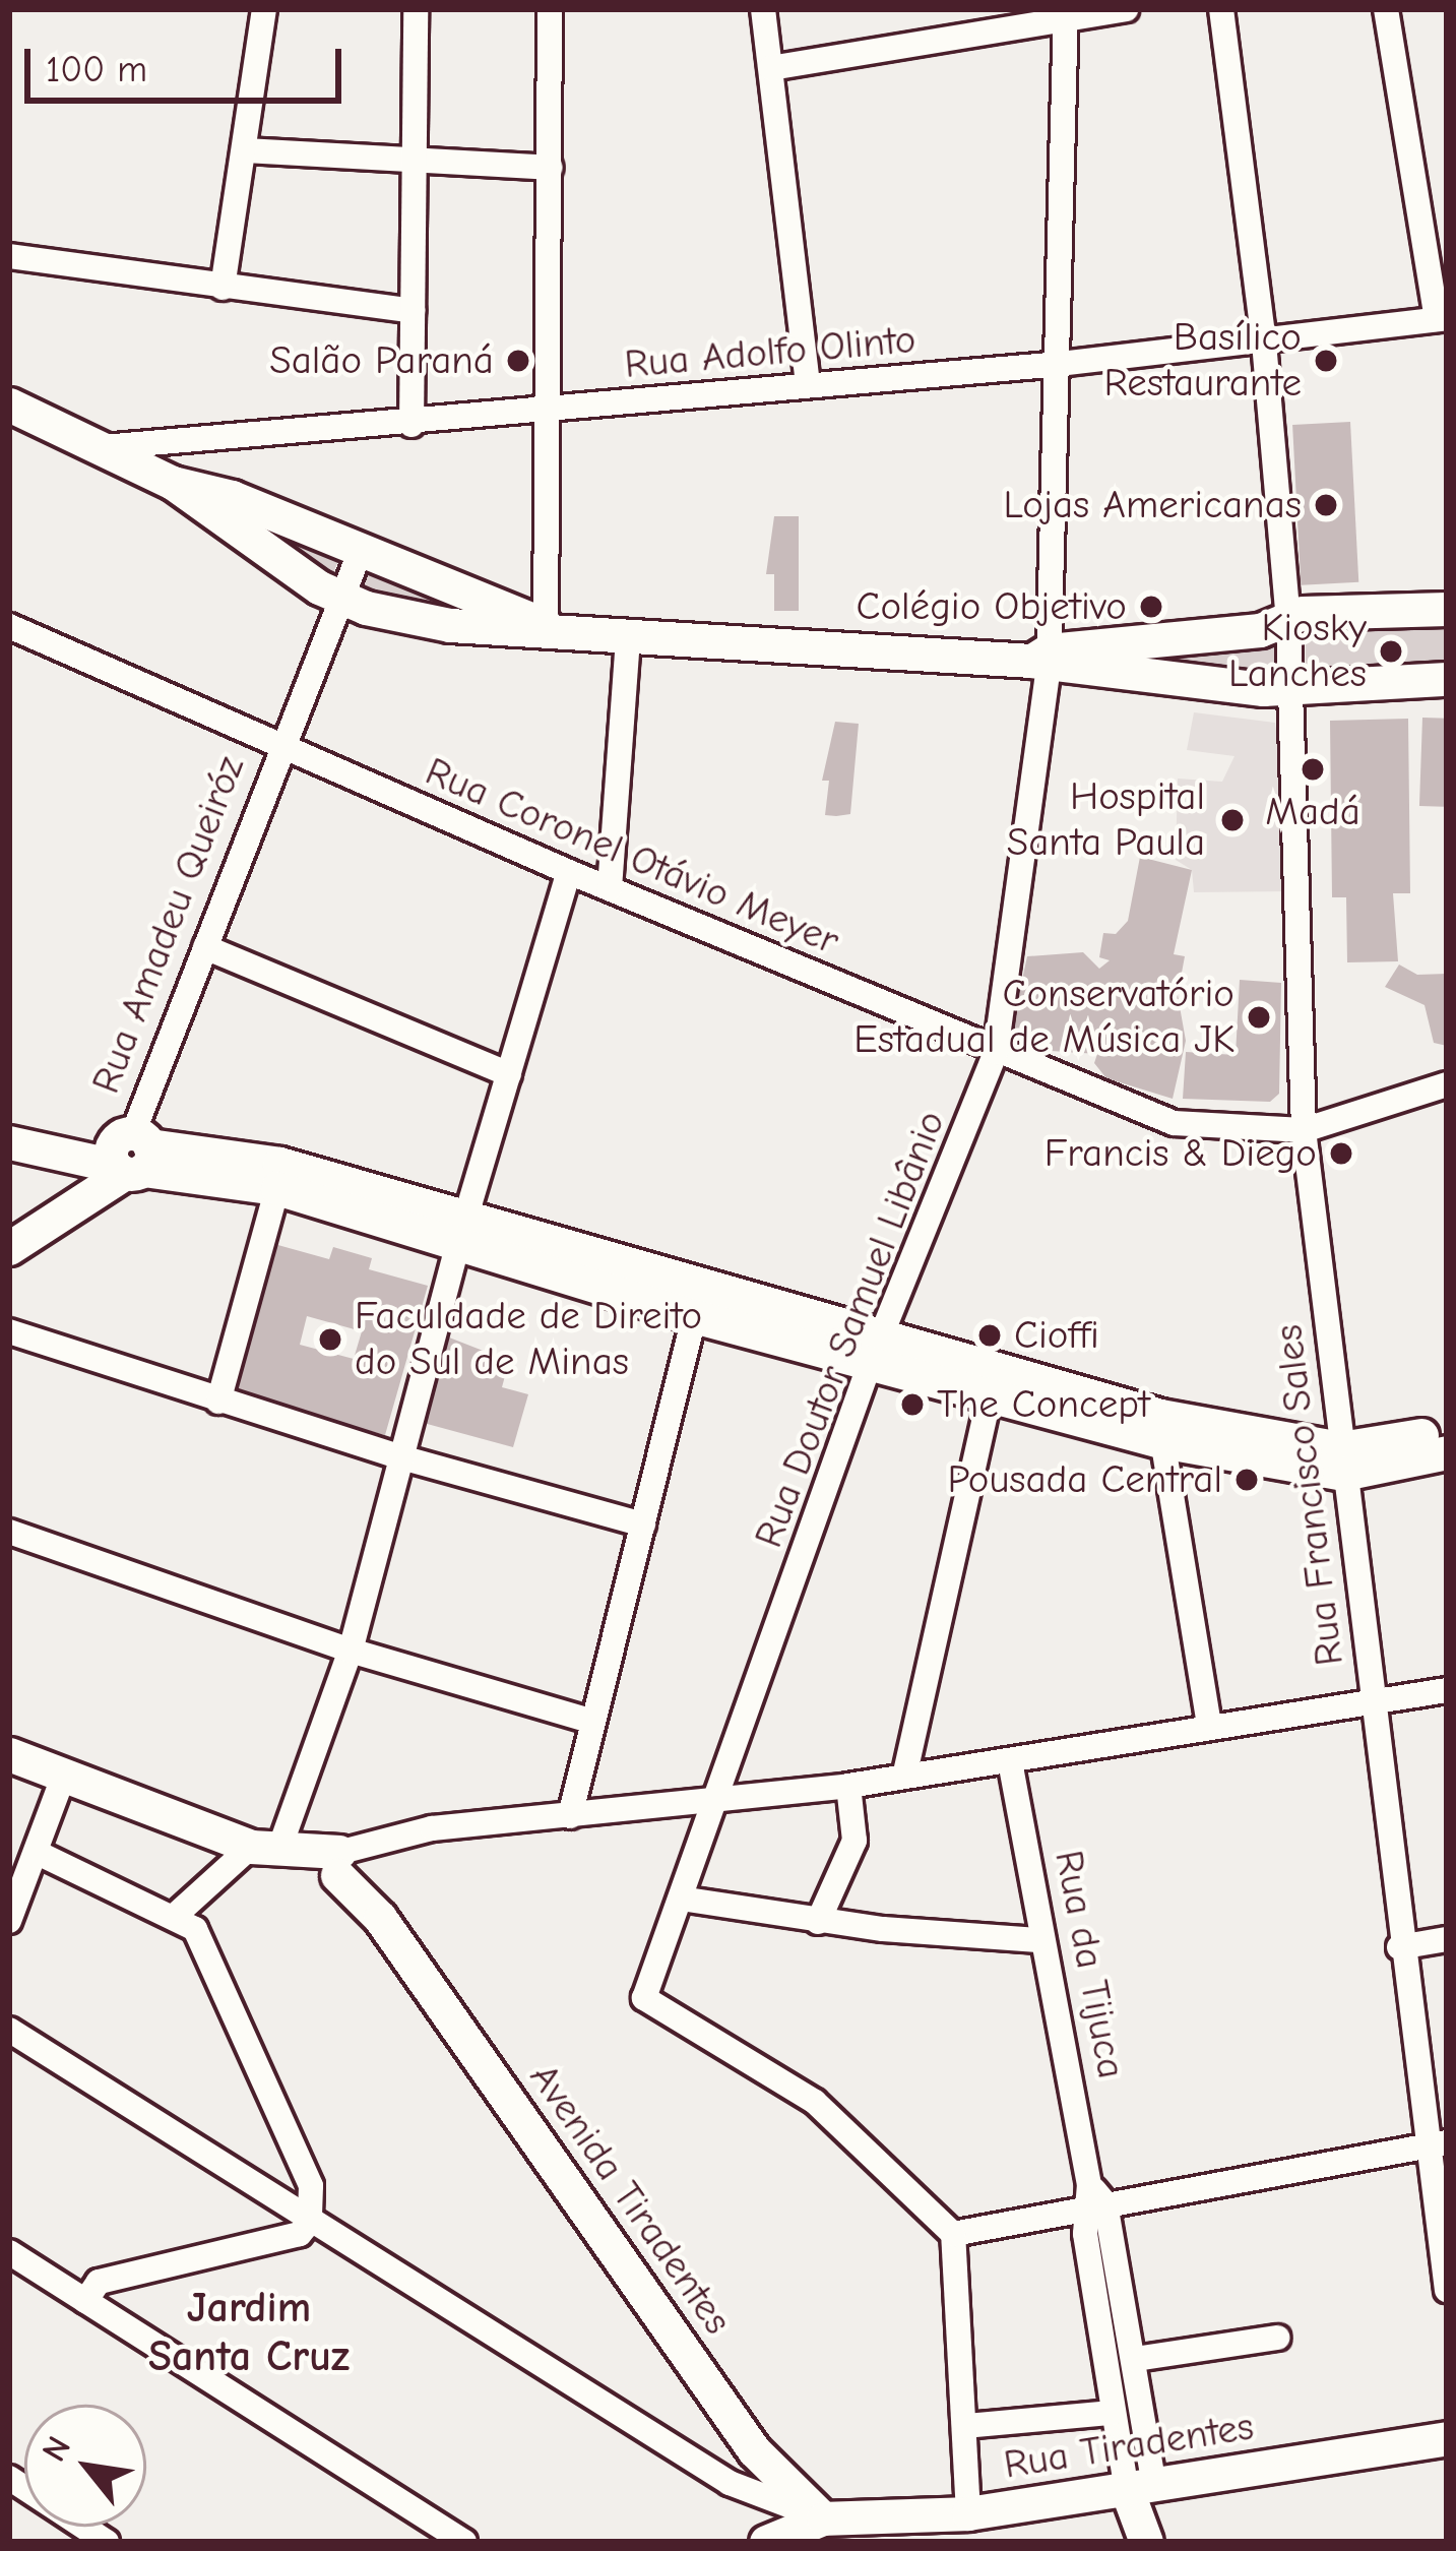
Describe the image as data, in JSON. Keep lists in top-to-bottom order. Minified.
{"streets":{"street":["Rua Adolfo Olinto","Rua Coronel Otávio Meyer","Rua Amadeu Queiróz","Rua Doutor Samuel Libânio","Rua Francisco Sales","Rua da Tijuca","Avenida Tiradentes","Rua Tiradentes"]},"crossings":[["Rua Adolfo Olinto","Rua Doutor Samuel Libânio"],["Rua Adolfo Olinto","Rua Francisco Sales"],["Rua Coronel Otávio Meyer","Rua Amadeu Queiróz"],["Rua Coronel Otávio Meyer","Rua Doutor Samuel Libânio"],["Rua Coronel Otávio Meyer","Rua Francisco Sales"],["Rua da Tijuca","Rua Tiradentes"],["Avenida Tiradentes","Rua Tiradentes"]],"districts":["Jardim Santa Cruz"],"places":["Salão Paraná","Basílico Restaurante","Lojas Americanas","Colégio Objetivo","Kiosky Lanches","Madá","Hospital Santa Paula","Conservatório Estadual de Música JK","Francis & Diego","Cioffi","Faculdade de Direito do Sul de Minas","The Concept","Pousada Central"],"scale_bar":"100 m","north":"top left"}
